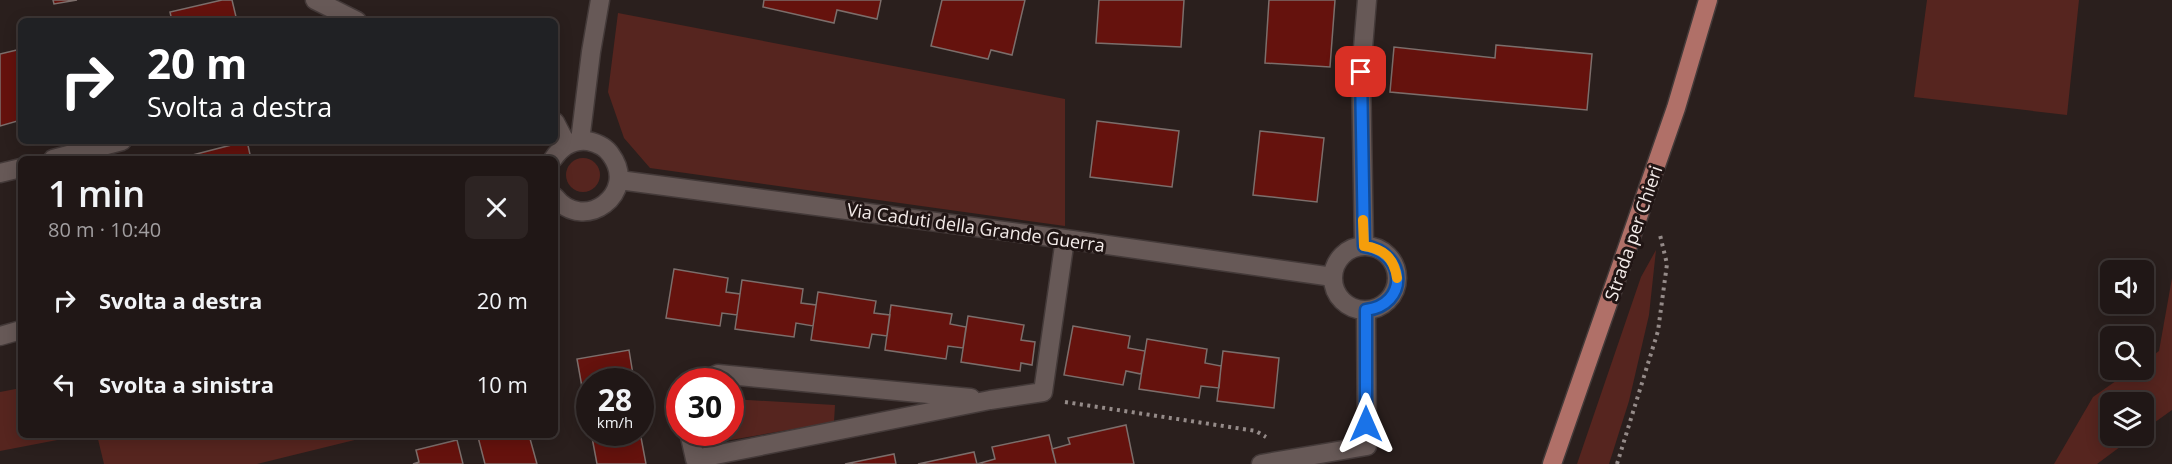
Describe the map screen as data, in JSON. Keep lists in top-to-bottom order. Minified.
{"streets":{"main road":["Strada per Chieri"],"street":["Via Caduti della Grande Guerra"]},"page":{"turn":["20 m","Svolta a destra"],"heading":["1 min","80 m · 10:40"],"list":[{"name":"Svolta a destra","value":"20 m"},{"name":"Svolta a sinistra","value":"10 m"}],"speed":"28 km/h","limit":"30"}}
